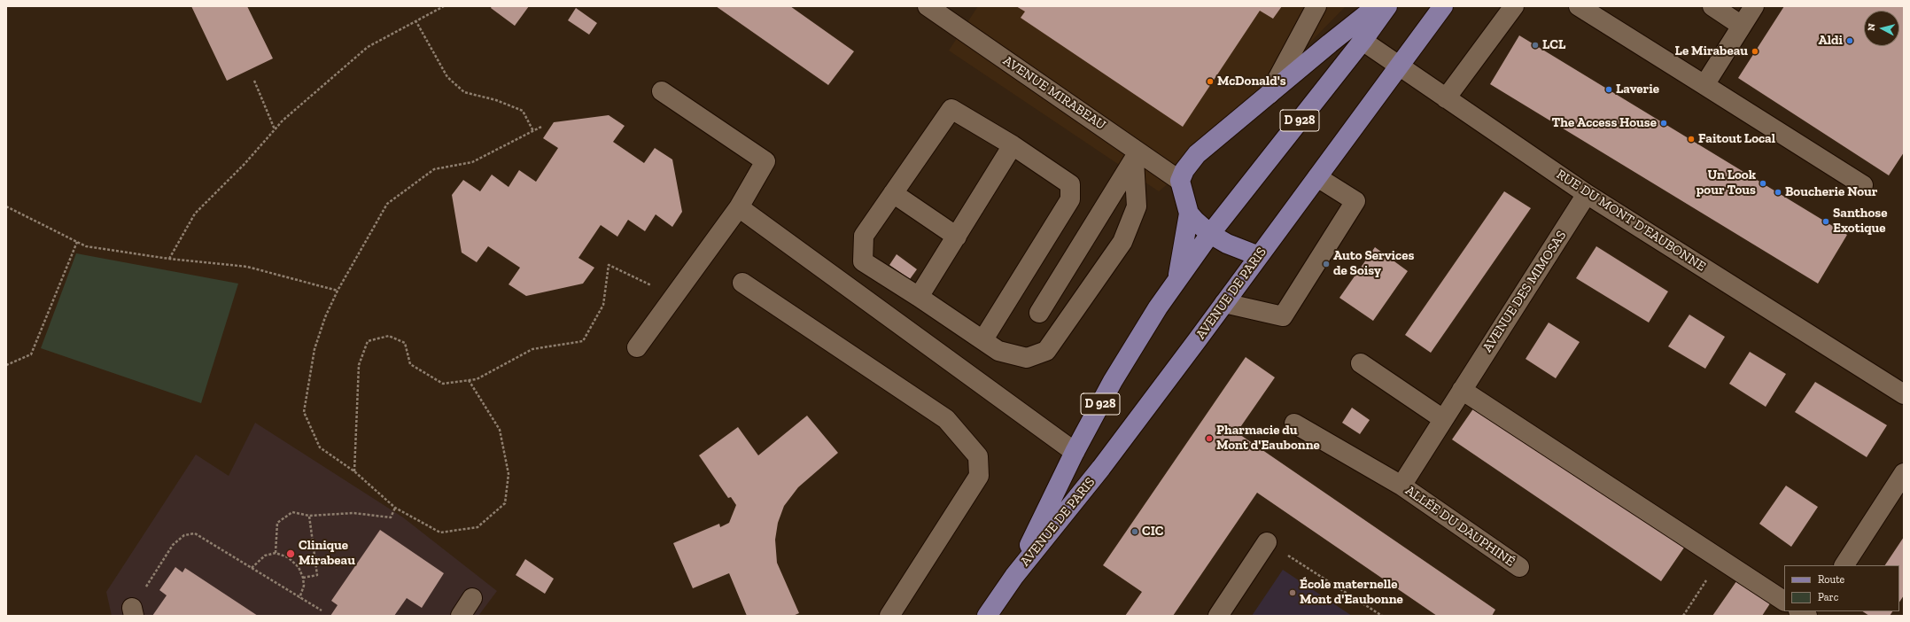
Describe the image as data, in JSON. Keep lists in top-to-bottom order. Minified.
{"streets":{"main road":["D 928","AVENUE DE PARIS"],"street":["AVENUE MIRABEAU","RUE DU MONT D'EAUBONNE","AVENUE DES MIMOSAS","ALLÉE DU DAUPHINÉ"]},"crossings":[["RUE DU MONT D'EAUBONNE","AVENUE DES MIMOSAS"],["RUE DU MONT D'EAUBONNE","AVENUE DE PARIS"],["AVENUE DES MIMOSAS","ALLÉE DU DAUPHINÉ"]],"places":["Aldi","LCL","Le Mirabeau","McDonald's","Laverie","The Access House","Faitout Local","Un Look pour Tous","Boucherie Nour","Santhose Exotique","Auto Services de Soisy","Pharmacie du Mont d'Eaubonne","CIC","Clinique Mirabeau","École maternelle Mont d'Eaubonne"],"legend":["Route","Parc"],"north":"left"}
